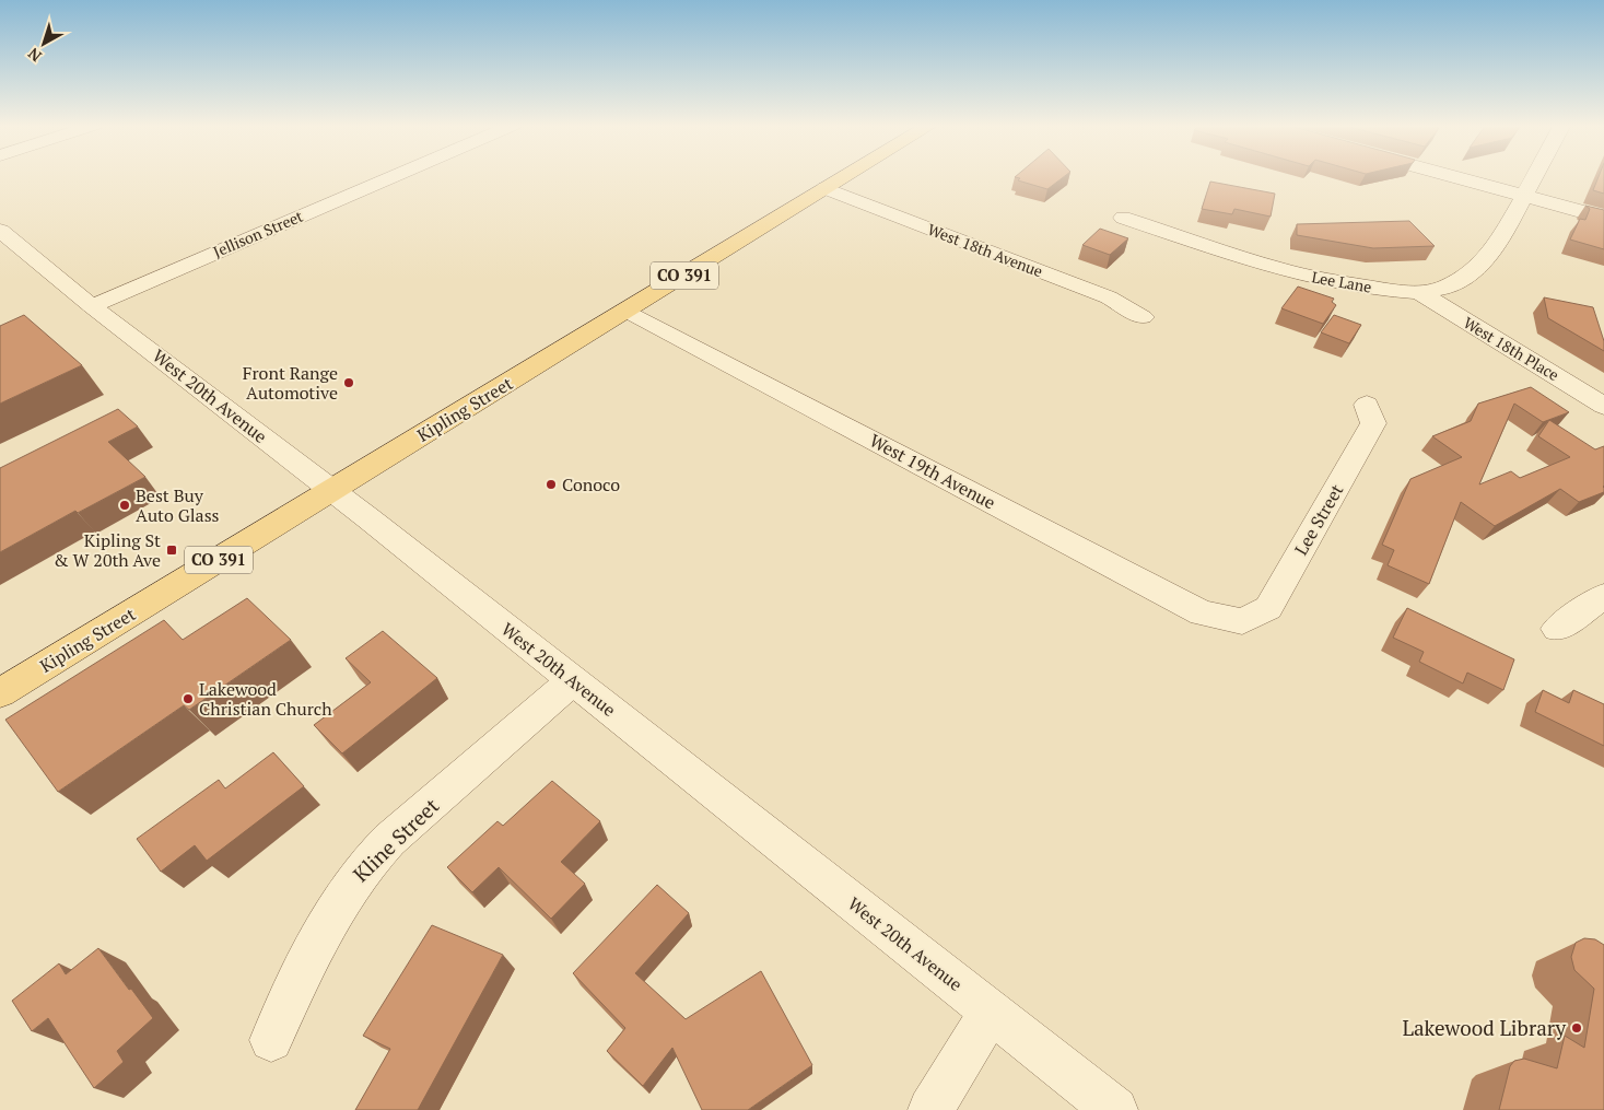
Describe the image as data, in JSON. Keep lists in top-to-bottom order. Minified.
{"streets":{"main road":["CO 391","Kipling Street"],"street":["Jellison Street","West 18th Avenue","Lee Lane","West 18th Place","West 20th Avenue","West 19th Avenue","Lee Street","Kline Street"]},"crossings":[["Jellison Street","West 20th Avenue"],["West 18th Avenue","Kipling Street"],["Lee Lane","West 18th Place"],["West 20th Avenue","Kipling Street"],["West 20th Avenue","Kline Street"],["Kipling Street","West 19th Avenue"],["West 19th Avenue","Lee Street"]],"places":{"other":["Front Range Automotive","Conoco","Best Buy Auto Glass","Lakewood Christian Church","Lakewood Library"],"transit":["Kipling St & W 20th Ave"]},"north":"bottom left"}
